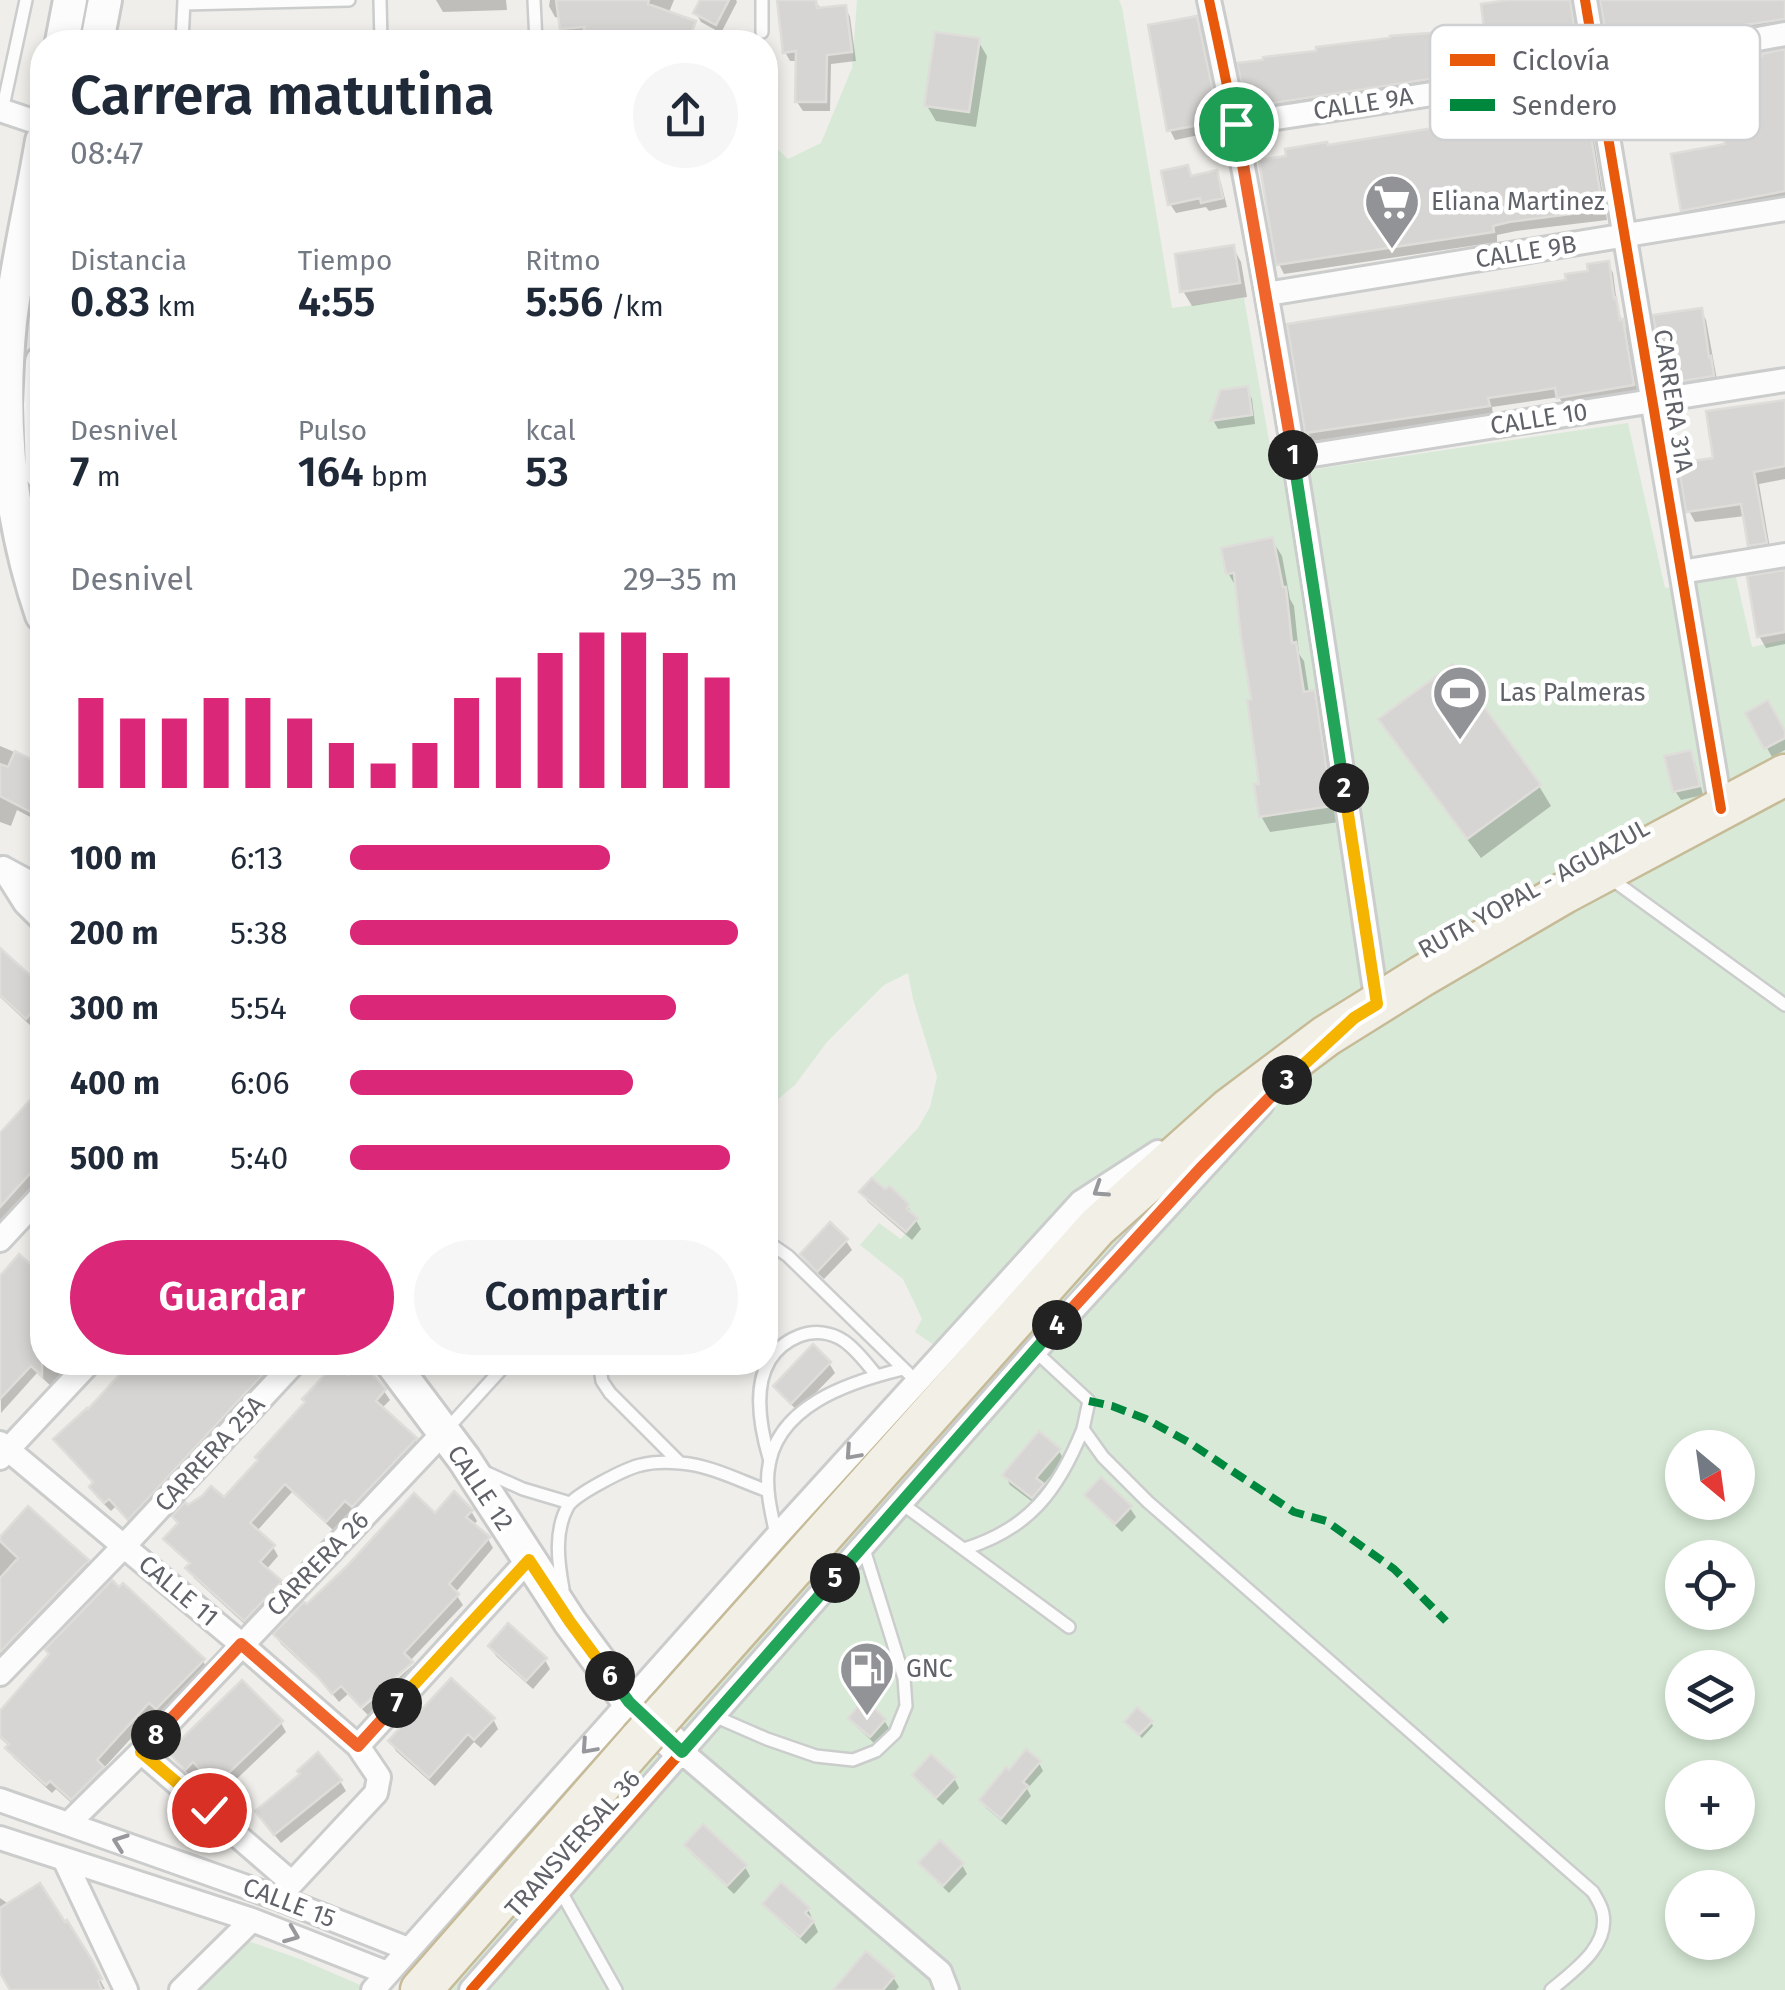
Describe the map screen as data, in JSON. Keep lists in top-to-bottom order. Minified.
{"streets":{"main road":["CALLE 12"],"street":["CALLE 9A","CALLE 9B","CARRERA 31A","CALLE 10","CARRERA 25A","CARRERA 26","CALLE 11","CALLE 15"],"lane":["RUTA YOPAL - AGUAZUL"],"cycle path":["TRANSVERSAL 36"]},"crossings":[["CALLE 9B","CARRERA 31A"],["CARRERA 31A","CALLE 10"],["CARRERA 31A","RUTA YOPAL - AGUAZUL"],["CARRERA 25A","CALLE 11"],["CALLE 12","CARRERA 26"],["CARRERA 26","CALLE 11"],["CARRERA 26","CALLE 15"],["CALLE 11","CALLE 15"]],"places":{"supermarket":["Eliana Martinez"],"sports":["Las Palmeras"],"fuel station":["GNC"]},"legend":["Ciclovía","Sendero"],"north":"bottom right","page":{"heading":["Carrera matutina","08:47"],"stats":[["Distancia","0.83 km"],["Tiempo","4:55"],["Ritmo","5:56 /km"],["Desnivel","7 m"],["Pulso","164 bpm"],["kcal","53"]],"pins":["1","2","3","4","5","6","7","8"],"chart":["Desnivel","29–35 m"],"list":[{"name":"100 m","note":"6:13"},{"name":"200 m","note":"5:38"},{"name":"300 m","note":"5:54"},{"name":"400 m","note":"6:06"},{"name":"500 m","note":"5:40"}],"buttons":["Guardar","Compartir"],"map_buttons":["+","−"]}}
